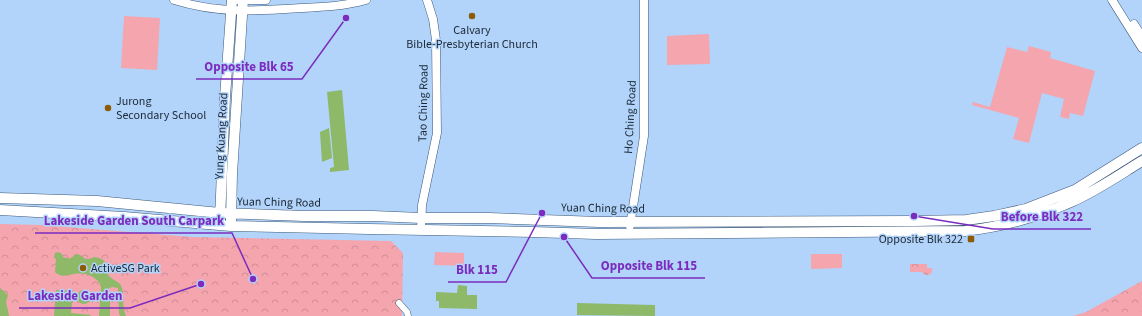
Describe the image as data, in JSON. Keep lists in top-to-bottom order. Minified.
{"streets":{"street":["Tao Ching Road","Ho Ching Road","Yung Kuang Road","Yuan Ching Road"]},"crossings":[["Tao Ching Road","Yuan Ching Road"],["Ho Ching Road","Yuan Ching Road"],["Yung Kuang Road","Yuan Ching Road"]],"places":{"other":["Calvary Bible-Presbyterian Church","Opposite Blk 65","Jurong Secondary School","Blk 115","Before Blk 322","Opposite Blk 115","ActiveSG Park","Lakeside Garden South Carpark","Lakeside Garden"],"transit":["Opposite Blk 322"]}}
